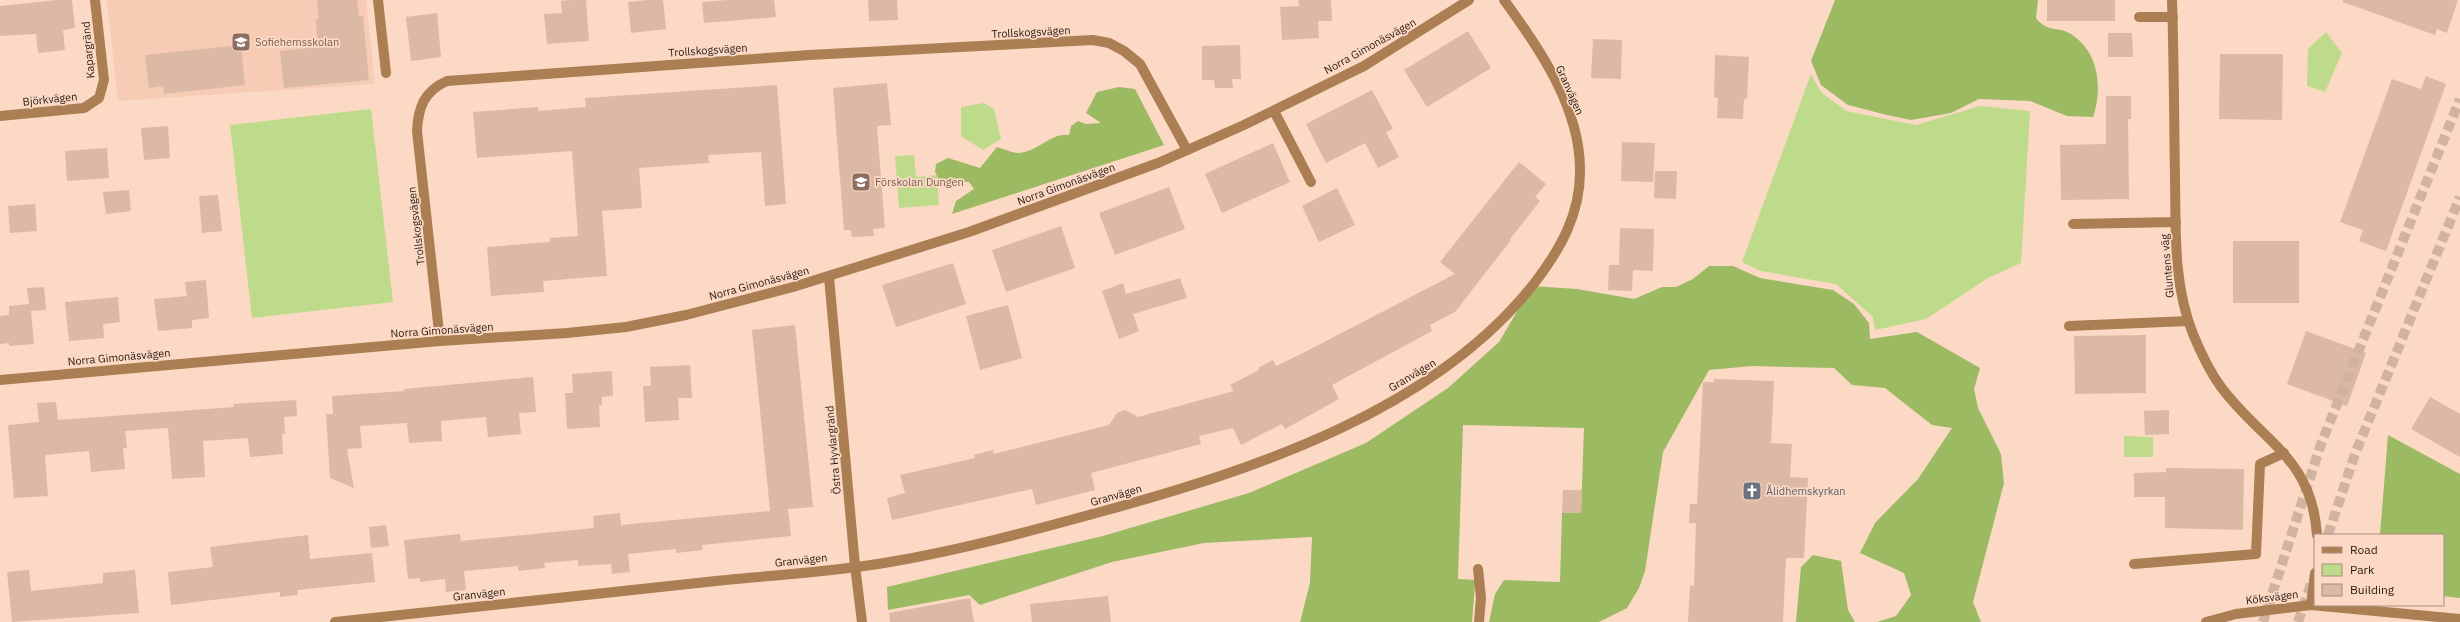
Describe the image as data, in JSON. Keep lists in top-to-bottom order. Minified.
{"streets":{"street":["Trollskogsvägen","Norra Gimonäsvägen","Kapargränd","Granvägen","Björkvägen","Gluntens väg","Östra Hyvlargränd","Köksvägen"]},"crossings":[["Trollskogsvägen","Norra Gimonäsvägen"],["Norra Gimonäsvägen","Östra Hyvlargränd"],["Kapargränd","Björkvägen"],["Granvägen","Östra Hyvlargränd"]],"places":{"school or university":["Sofiehemsskolan","Förskolan Dungen"],"church":["Ålidhemskyrkan"]},"legend":["Road","Park","Building"]}
